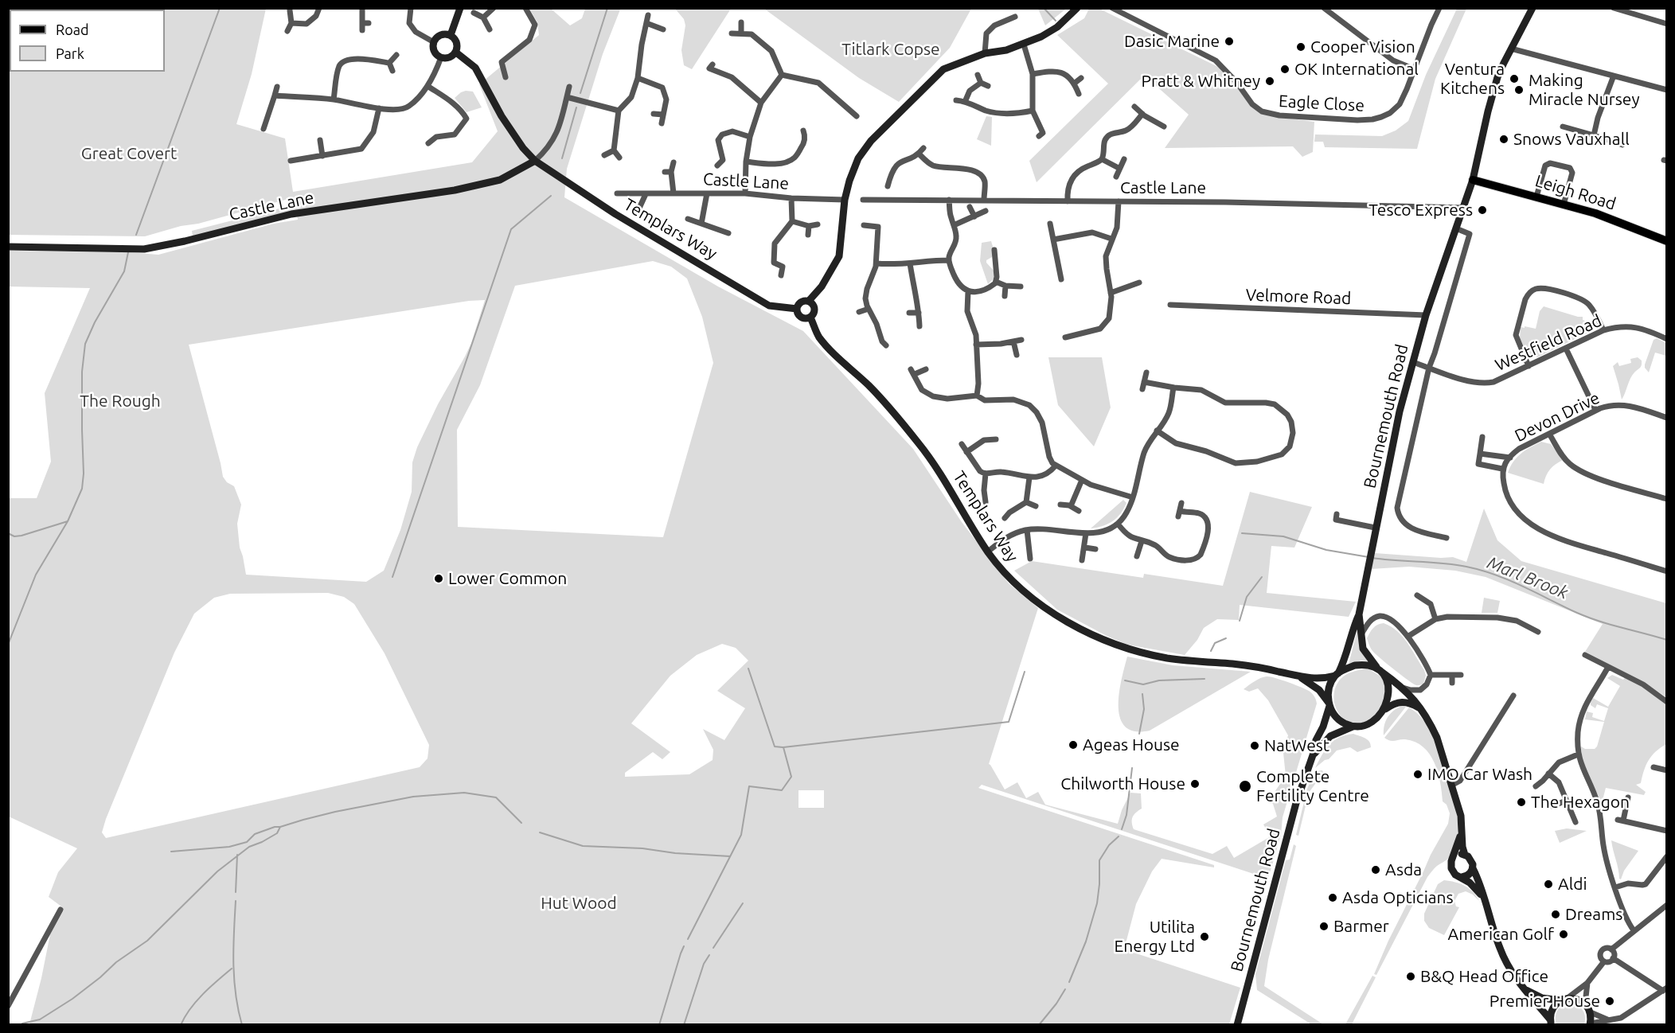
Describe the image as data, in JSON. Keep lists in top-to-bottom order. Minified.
{"streets":{"main road":["Leigh Road"],"street":["Eagle Close","Castle Lane","Templars Way","Velmore Road","Westfield Road","Bournemouth Road","Devon Drive"]},"crossings":[["Castle Lane","Templars Way"],["Castle Lane","Bournemouth Road"],["Leigh Road","Bournemouth Road"],["Templars Way","Bournemouth Road"],["Velmore Road","Bournemouth Road"],["Westfield Road","Bournemouth Road"]],"water":["Marl Brook"],"parks":["Titlark Copse","Great Covert","The Rough","Hut Wood"],"places":["Dasic Marine","Cooper Vision","OK International","Ventura Kitchens","Pratt & Whitney","Making Miracle Nursey","Snows Vauxhall","Tesco Express","Lower Common","Ageas House","NatWest","IMO Car Wash","Chilworth House","Complete Fertility Centre","The Hexagon","Asda","Aldi","Asda Opticians","Dreams","Barmer","American Golf","Utilita Energy Ltd","B&Q Head Office","Premier House"],"legend":["Road","Park"]}
